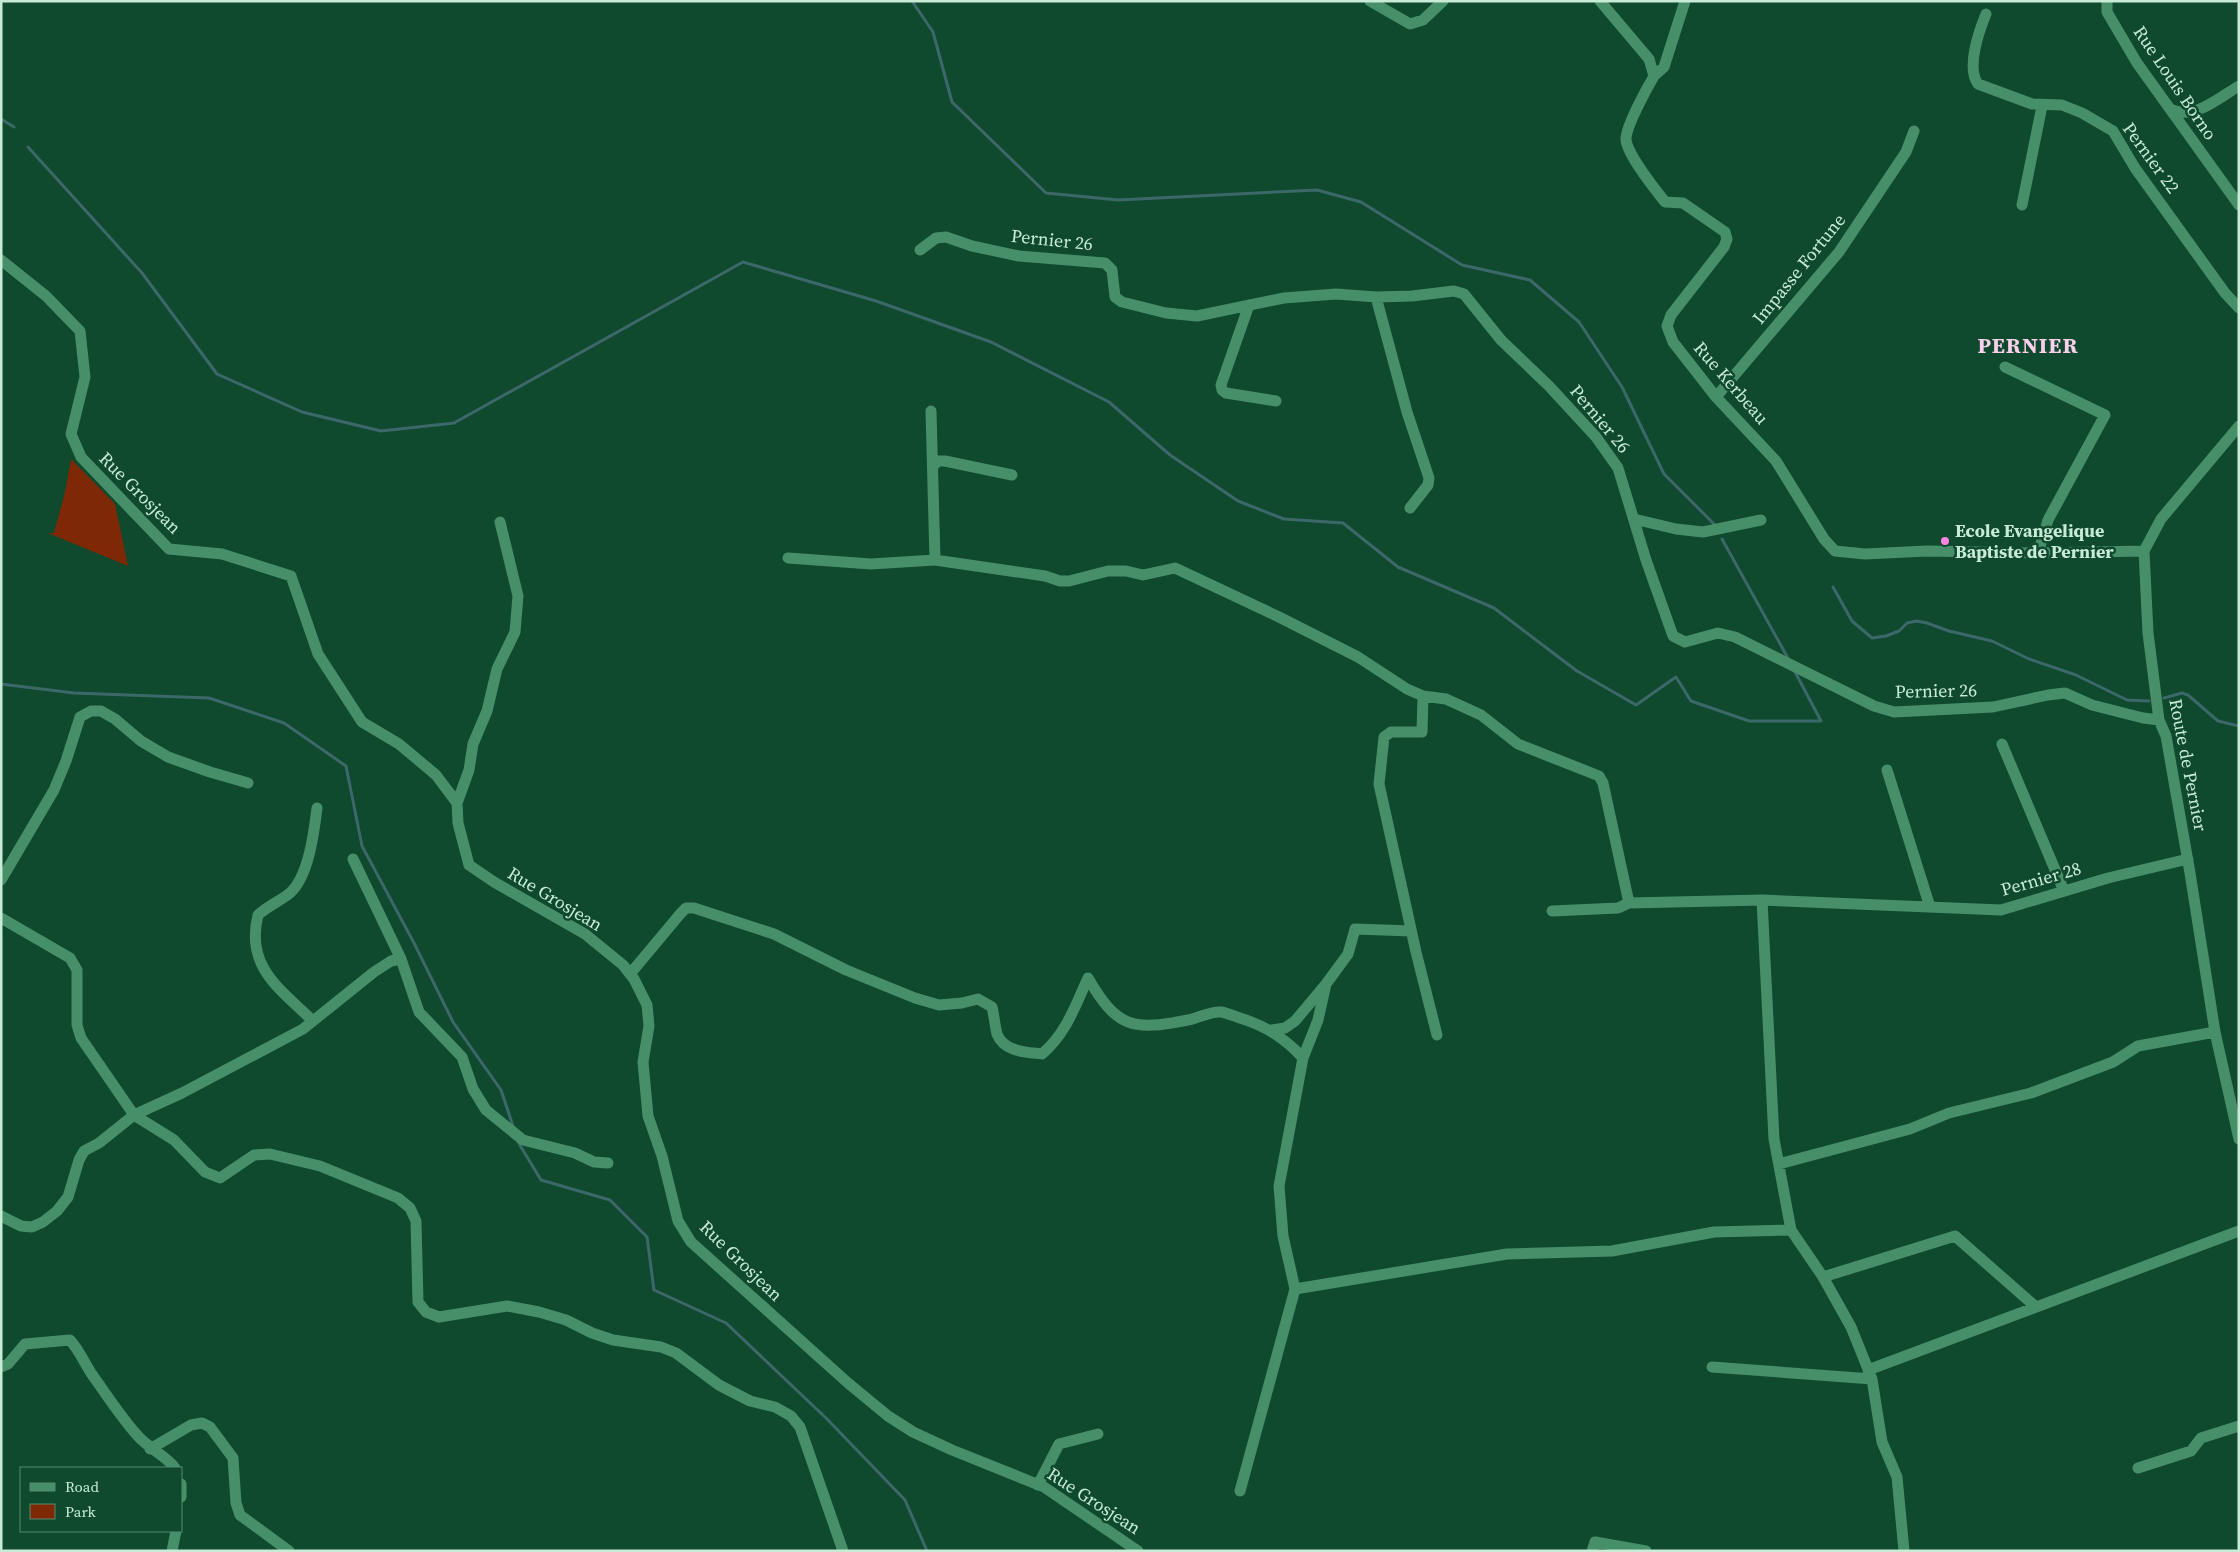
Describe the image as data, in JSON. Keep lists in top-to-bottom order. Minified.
{"streets":{"street":["Rue Louis Borno","Pernier 22","Pernier 26","Impasse Fortune","Rue Kerbeau","Rue Grosjean","Route de Pernier","Pernier 28"]},"crossings":[["Pernier 26","Route de Pernier"],["Impasse Fortune","Rue Kerbeau"],["Rue Kerbeau","Route de Pernier"],["Route de Pernier","Pernier 28"]],"districts":["PERNIER"],"places":["Ecole Evangelique Baptiste de Pernier"],"legend":["Road","Park"]}
